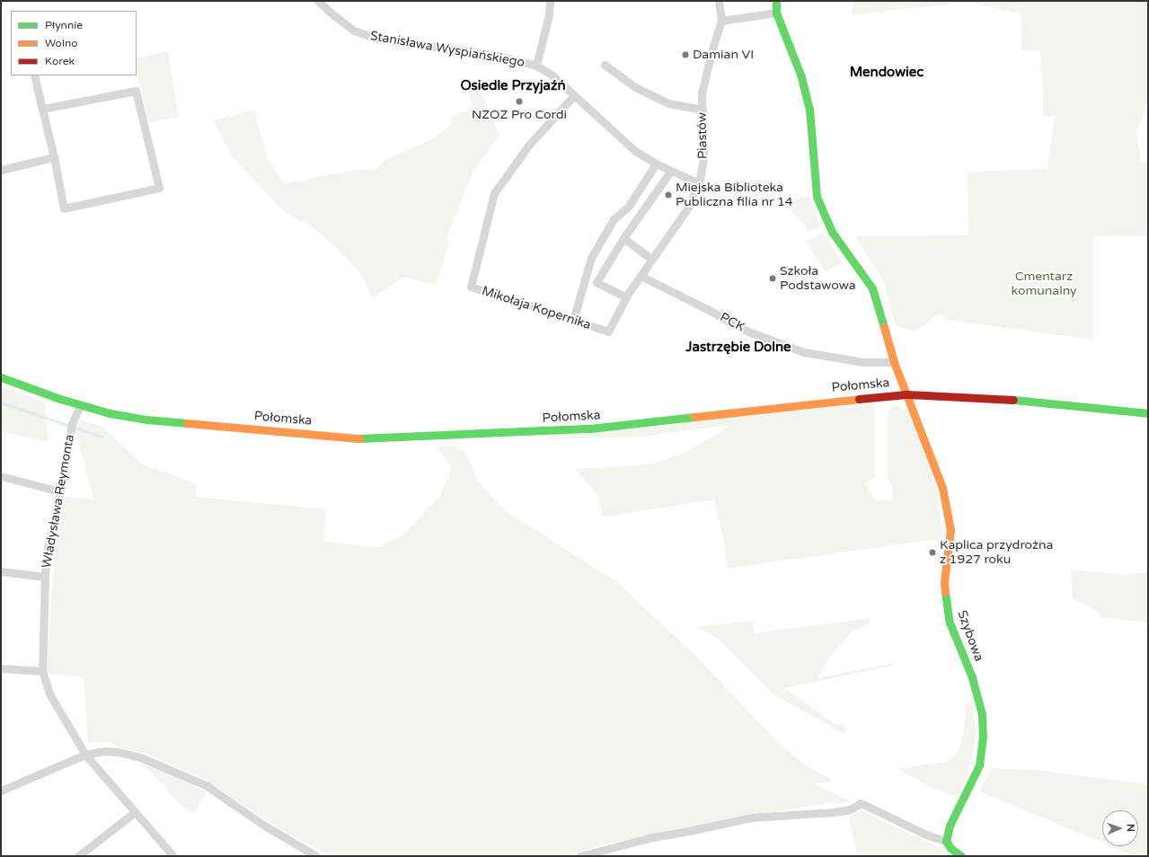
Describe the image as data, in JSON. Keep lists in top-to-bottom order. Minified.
{"streets":{"street":["Stanisława Wyspiańskiego","Piastów","Mikołaja Kopernika","PCK","Połomska","Władysława Reymonta","Szybowa"]},"crossings":[["Stanisława Wyspiańskiego","Piastów"],["Stanisława Wyspiańskiego","Mikołaja Kopernika"],["Piastów","Mikołaja Kopernika"],["Piastów","PCK"],["PCK","Szybowa"],["Połomska","Władysława Reymonta"],["Połomska","Szybowa"]],"districts":["Mendowiec","Osiedle Przyjaźń","Jastrzębie Dolne"],"parks":["Cmentarz komunalny"],"places":["Damian VI","NZOZ Pro Cordi","Miejska Biblioteka Publiczna filia nr 14","Szkoła Podstawowa","Kaplica przydrożna z 1927 roku"],"legend":["Płynnie","Wolno","Korek"],"north":"right"}
